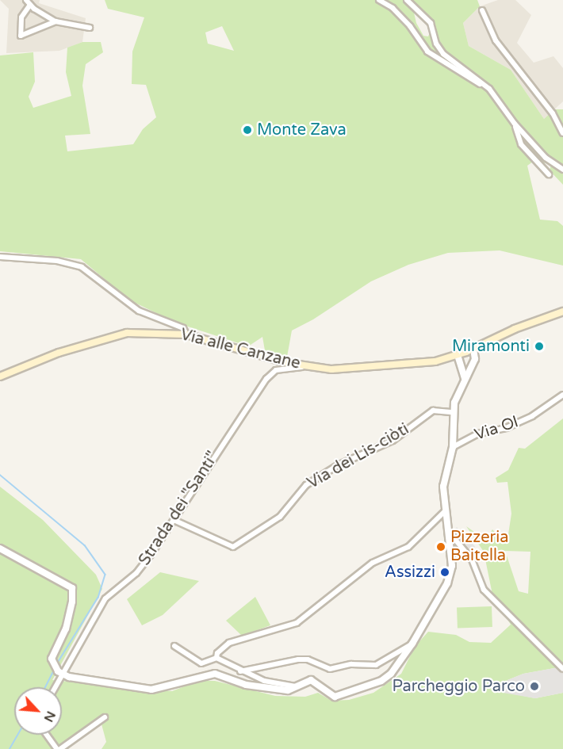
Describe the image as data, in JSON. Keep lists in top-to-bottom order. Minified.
{"streets":{"main road":["Via alle Canzane"],"street":["Via Ol","Via dei Lis-ciòti","Strada dei \"Santi\""]},"crossings":[["Via alle Canzane","Strada dei \"Santi\""],["Via dei Lis-ciòti","Strada dei \"Santi\""]],"places":["Monte Zava","Miramonti","Pizzeria Baitella","Assizzi","Parcheggio Parco"],"north":"bottom right"}
